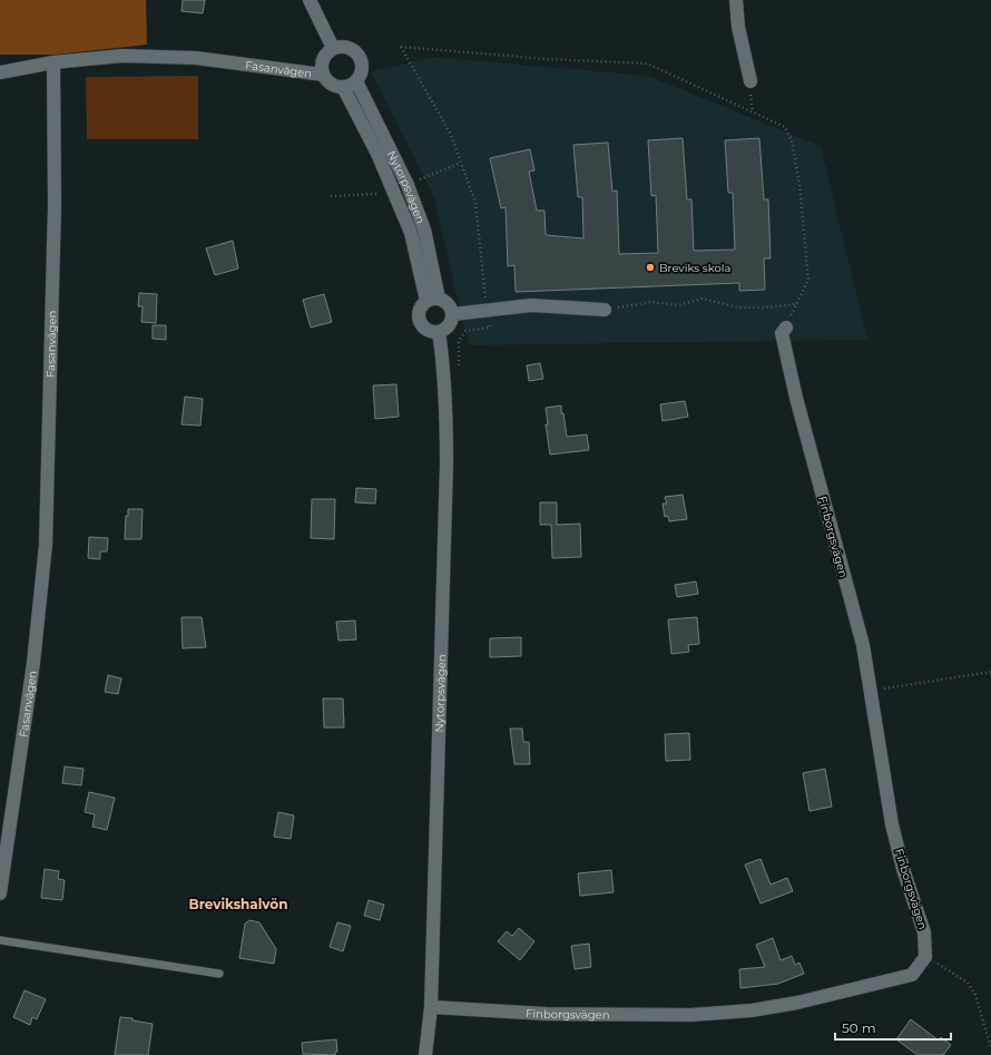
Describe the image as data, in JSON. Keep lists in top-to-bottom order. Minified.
{"streets":{"street":["Fasanvägen","Nytorpsvägen","Finborgsvägen"]},"crossings":[["Fasanvägen","Nytorpsvägen"],["Nytorpsvägen","Finborgsvägen"]],"districts":["Brevikshalvön"],"places":["Breviks skola"],"scale_bar":"50 m"}
